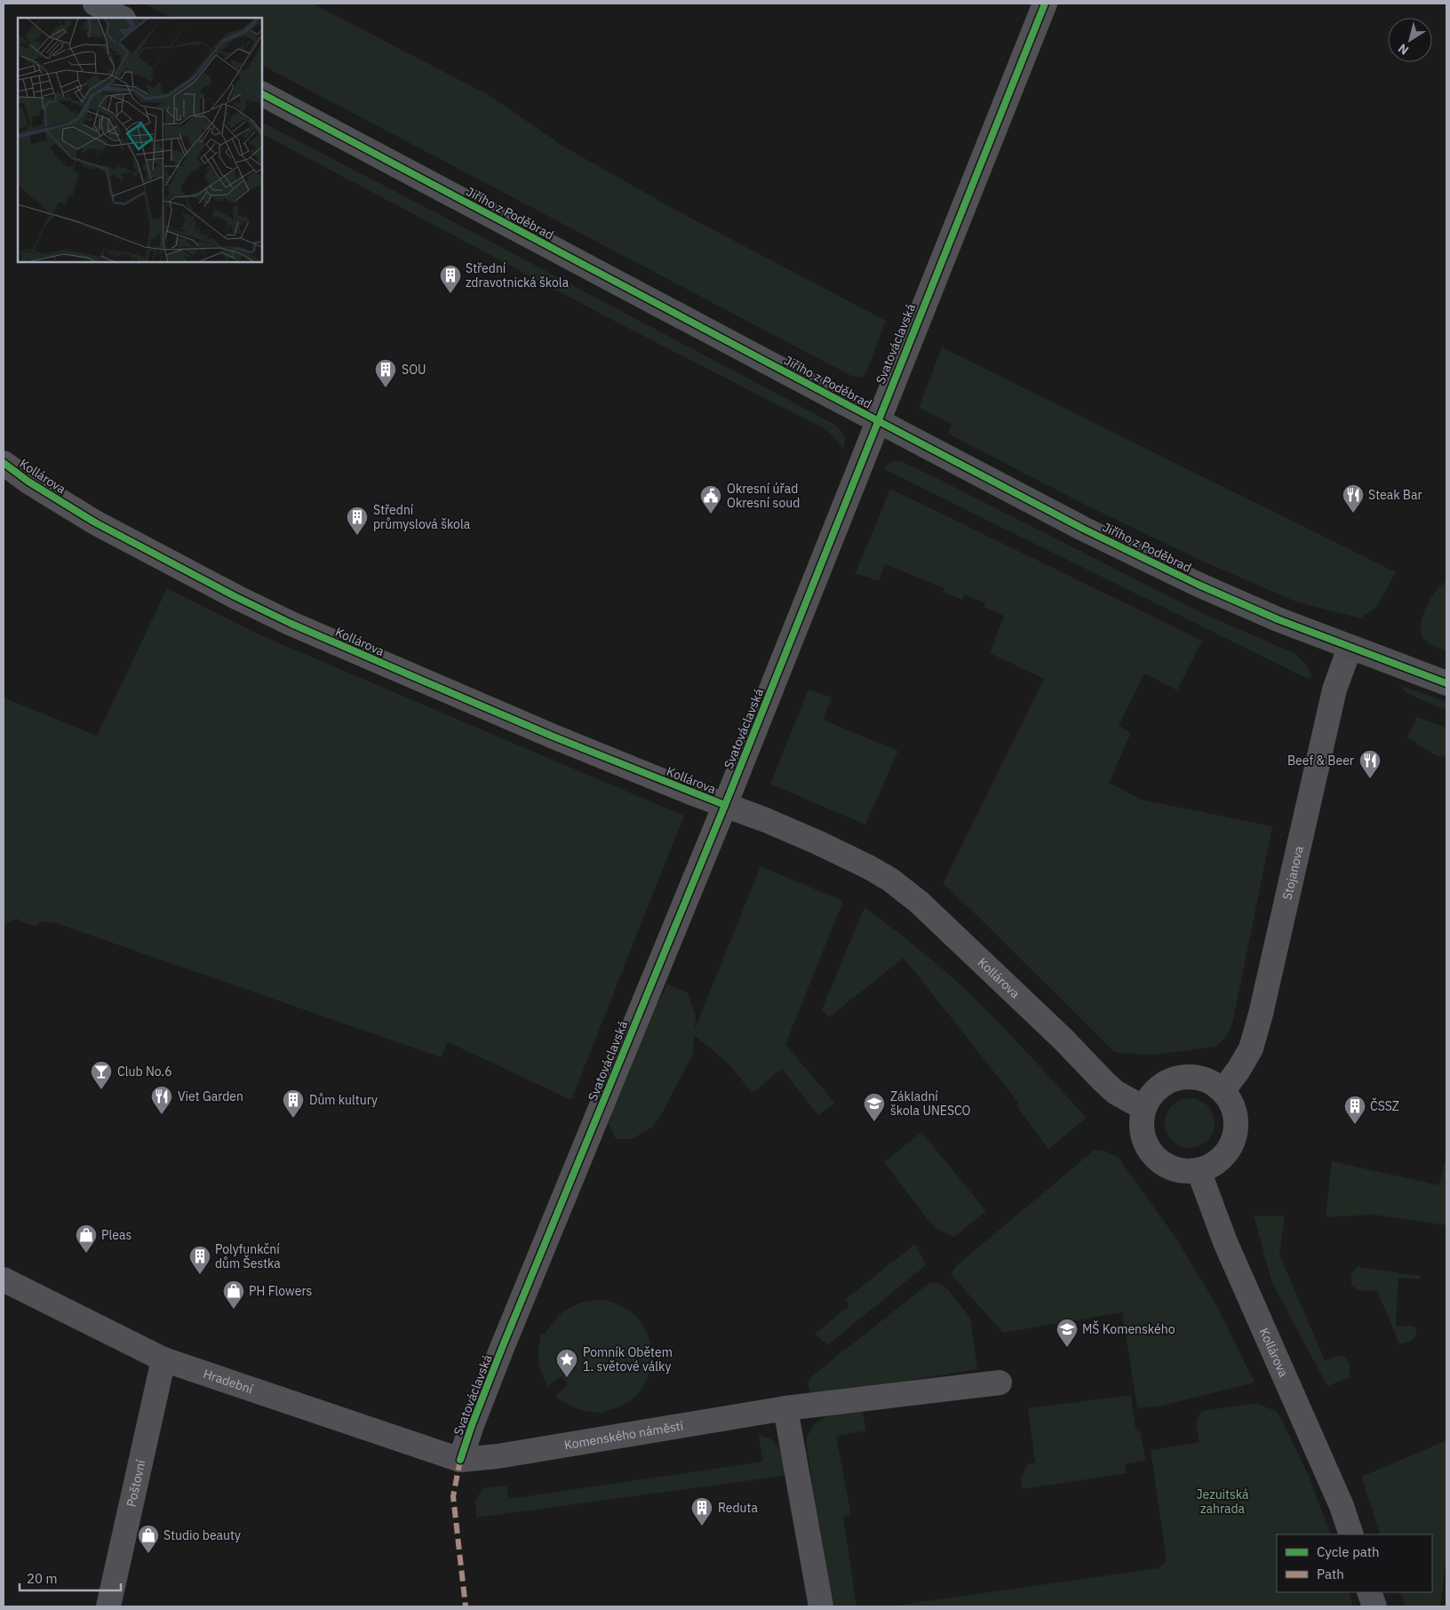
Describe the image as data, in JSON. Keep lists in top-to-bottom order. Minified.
{"streets":{"street":["Jiřího z Poděbrad","Svatováclavská","Kollárova","Stojanova","Hradební","Komenského náměstí","Poštovní"]},"crossings":[["Jiřího z Poděbrad","Svatováclavská"],["Jiřího z Poděbrad","Stojanova"],["Svatováclavská","Kollárova"],["Svatováclavská","Hradební"],["Svatováclavská","Komenského náměstí"],["Kollárova","Stojanova"],["Hradební","Komenského náměstí"],["Hradební","Poštovní"]],"parks":["Jezuitská zahrada"],"places":{"building":["Střední zdravotnická škola","SOU","Střední průmyslová škola","Dům kultury","ČSSZ","Polyfunkční dům Šestka","Reduta"],"restaurant":["Steak Bar","Beef & Beer","Viet Garden"],"public building":["Okresní úřad Okresní soud"],"bar":["Club No.6"],"school or university":["Základní škola UNESCO","MŠ Komenského"],"shop":["Pleas","PH Flowers","Studio beauty"],"place":["Pomník Obětem 1. světové války"]},"legend":["Cycle path","Path"],"scale_bar":"20 m","north":"bottom left"}
